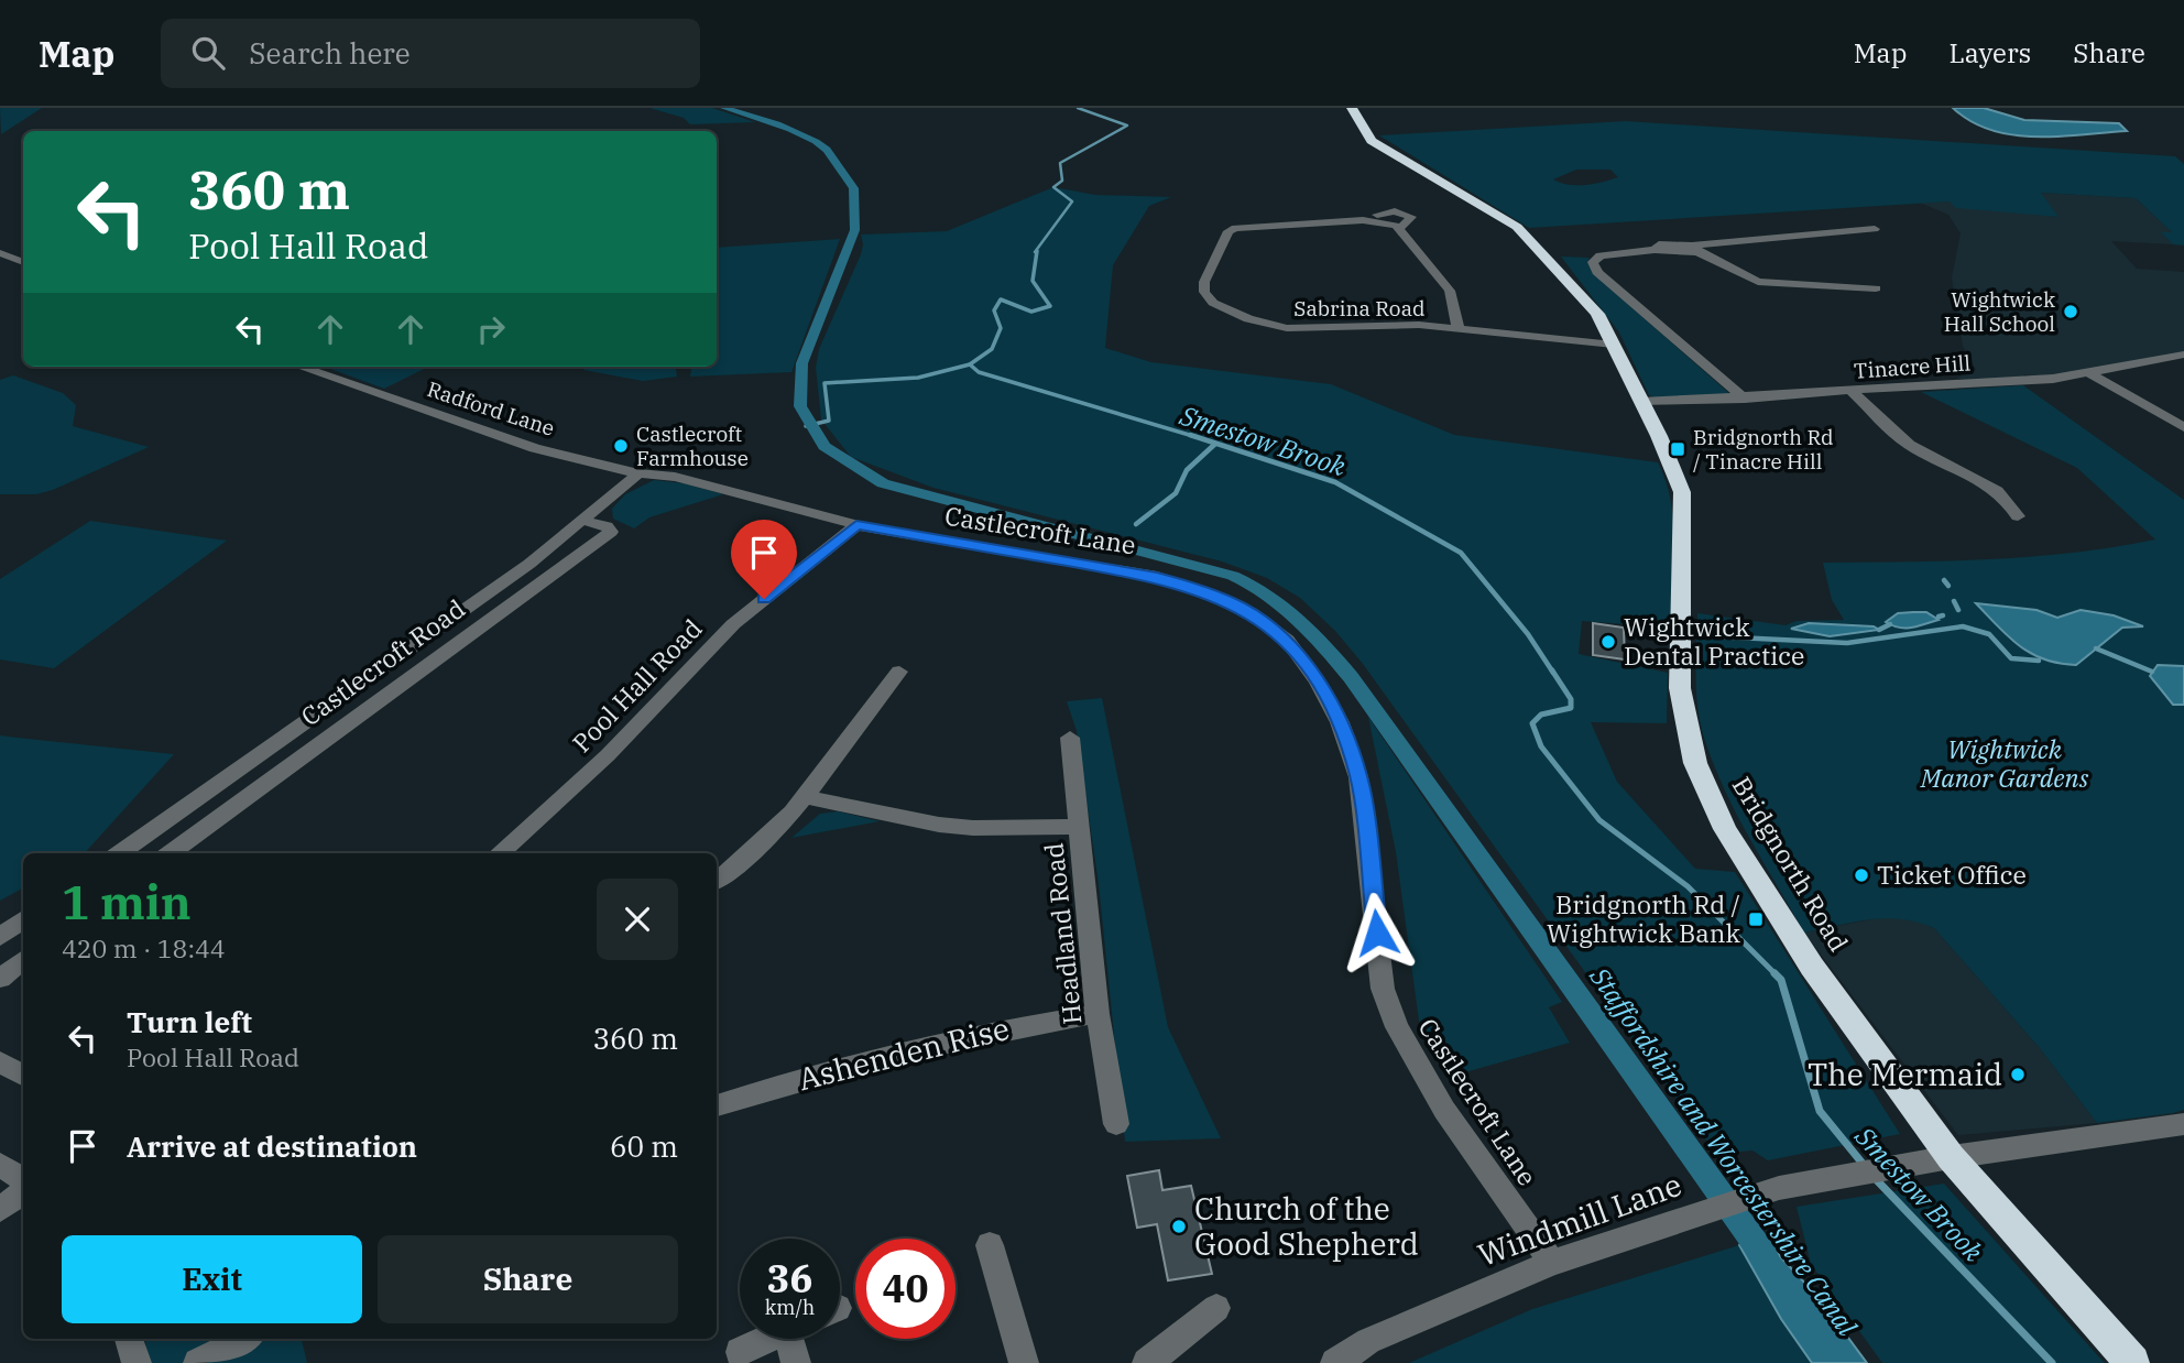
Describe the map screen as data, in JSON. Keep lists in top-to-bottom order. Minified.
{"streets":{"highway":["Bridgnorth Road"],"street":["Sabrina Road","Tinacre Hill","Radford Lane","Castlecroft Lane","Castlecroft Road","Pool Hall Road","Headland Road","Ashenden Rise","Windmill Lane"]},"crossings":[["Sabrina Road","Bridgnorth Road"],["Tinacre Hill","Bridgnorth Road"],["Radford Lane","Castlecroft Lane"],["Radford Lane","Castlecroft Road"],["Castlecroft Lane","Castlecroft Road"],["Castlecroft Lane","Pool Hall Road"],["Castlecroft Lane","Windmill Lane"],["Bridgnorth Road","Windmill Lane"],["Headland Road","Ashenden Rise"]],"water":["Smestow Brook","Staffordshire and Worcestershire Canal"],"parks":["Wightwick Manor Gardens"],"places":{"other":["Wightwick Hall School","Castlecroft Farmhouse","Wightwick Dental Practice","Ticket Office","The Mermaid","Church of the Good Shepherd"],"transit":["Bridgnorth Rd / Tinacre Hill","Bridgnorth Rd / Wightwick Bank"]},"page":{"header":"Map","search":"Search here","nav":["Map","Layers","Share"],"turn":["360 m","Pool Hall Road"],"heading":["1 min","420 m · 18:44"],"list":[{"name":"Turn left","note":"Pool Hall Road","value":"360 m"},{"name":"Arrive at destination","value":"60 m"}],"buttons":["Exit","Share"],"speed":"36 km/h","limit":"40"}}
